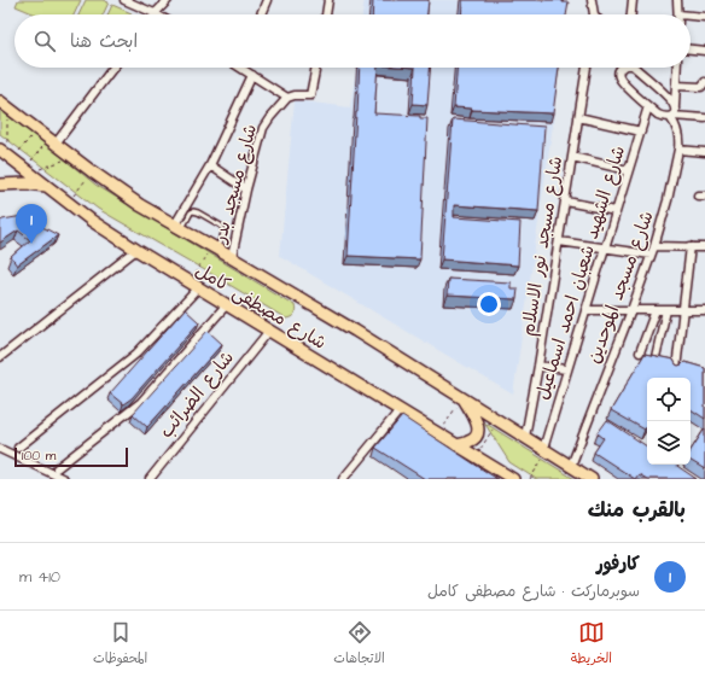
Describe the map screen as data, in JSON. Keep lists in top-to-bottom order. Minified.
{"streets":{"main road":["شارع مصطفى كامل"],"street":["شارع مسجد بدر","شارع مسجد نور الاسلام","شارع الشهيد شعبان احمد اسماعيل","شارع مسجد الموحدين","شارع الضرائب"]},"crossings":[["شارع مسجد بدر","شارع مصطفى كامل"],["شارع مسجد نور الاسلام","شارع مصطفى كامل"],["شارع الشهيد شعبان احمد اسماعيل","شارع مصطفى كامل"],["شارع مسجد الموحدين","شارع مصطفى كامل"],["شارع مصطفى كامل","شارع الضرائب"]],"scale_bar":"100 m","page":{"search":"ابحث هنا","pins":"1","scale":"100 m","heading":"بالقرب منك","list":[{"mark":"1","name":"كارفور","note":"سوبرماركت · شارع مصطفى كامل","value":"410 m"}],"nav":["الخريطة","الاتجاهات","المحفوظات"]}}
